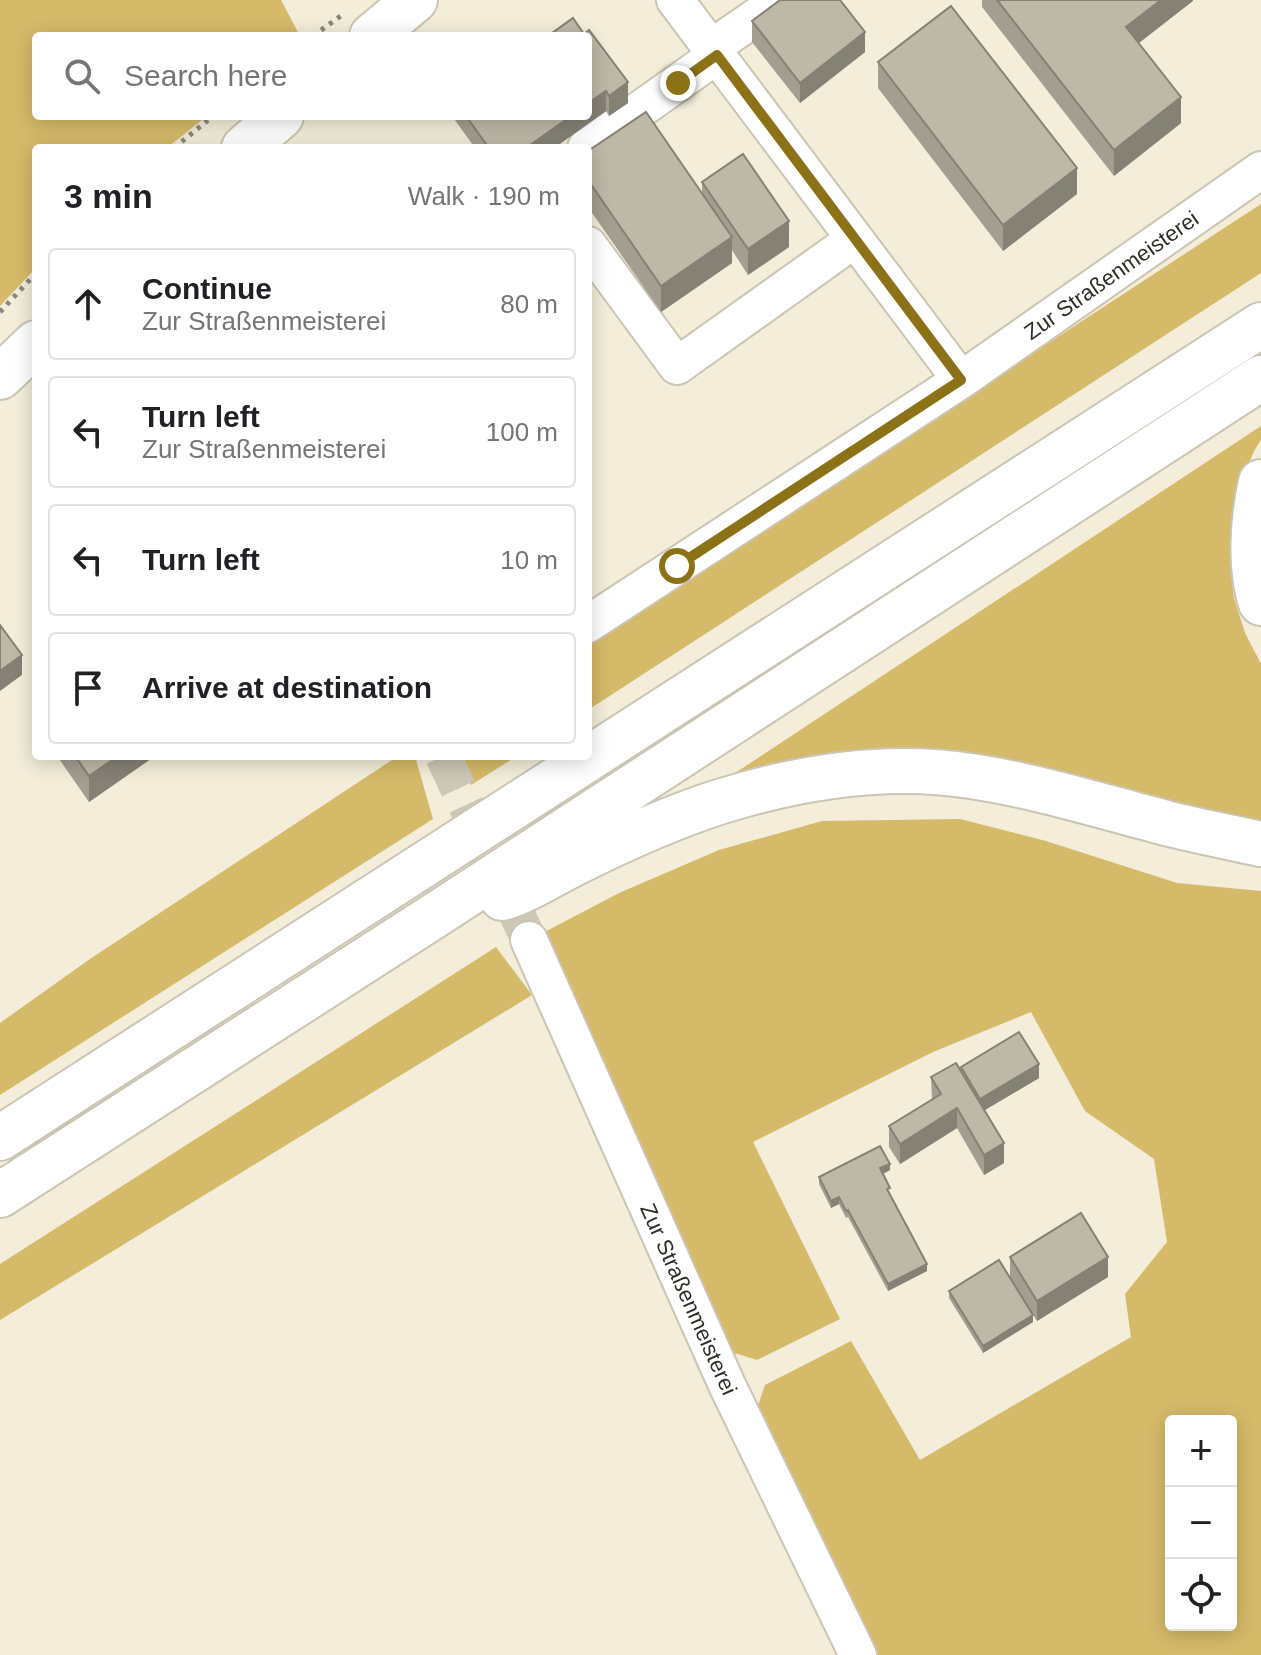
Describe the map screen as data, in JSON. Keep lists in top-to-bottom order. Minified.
{"streets":{"street":["Zur Straßenmeisterei"]},"page":{"search":"Search here","heading":["3 min","Walk · 190 m"],"list":[["Continue","Zur Straßenmeisterei","80 m"],["Turn left","Zur Straßenmeisterei","100 m"],["Turn left","10 m"],"Arrive at destination"],"map_buttons":["+","−"]}}
